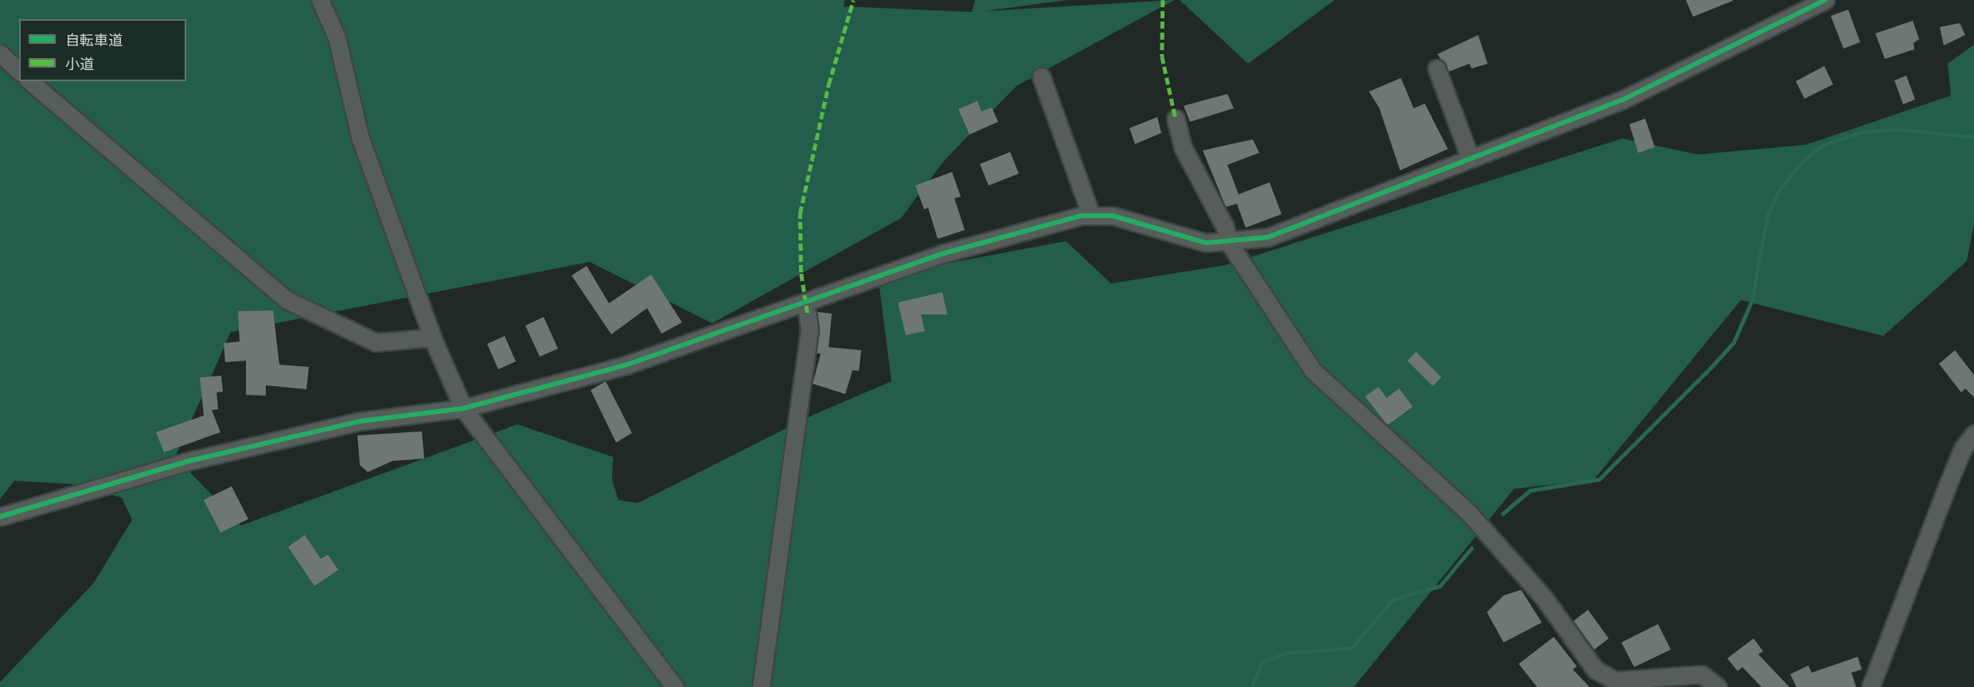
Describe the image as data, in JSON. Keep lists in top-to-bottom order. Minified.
{"legend":["自転車道","小道"]}
